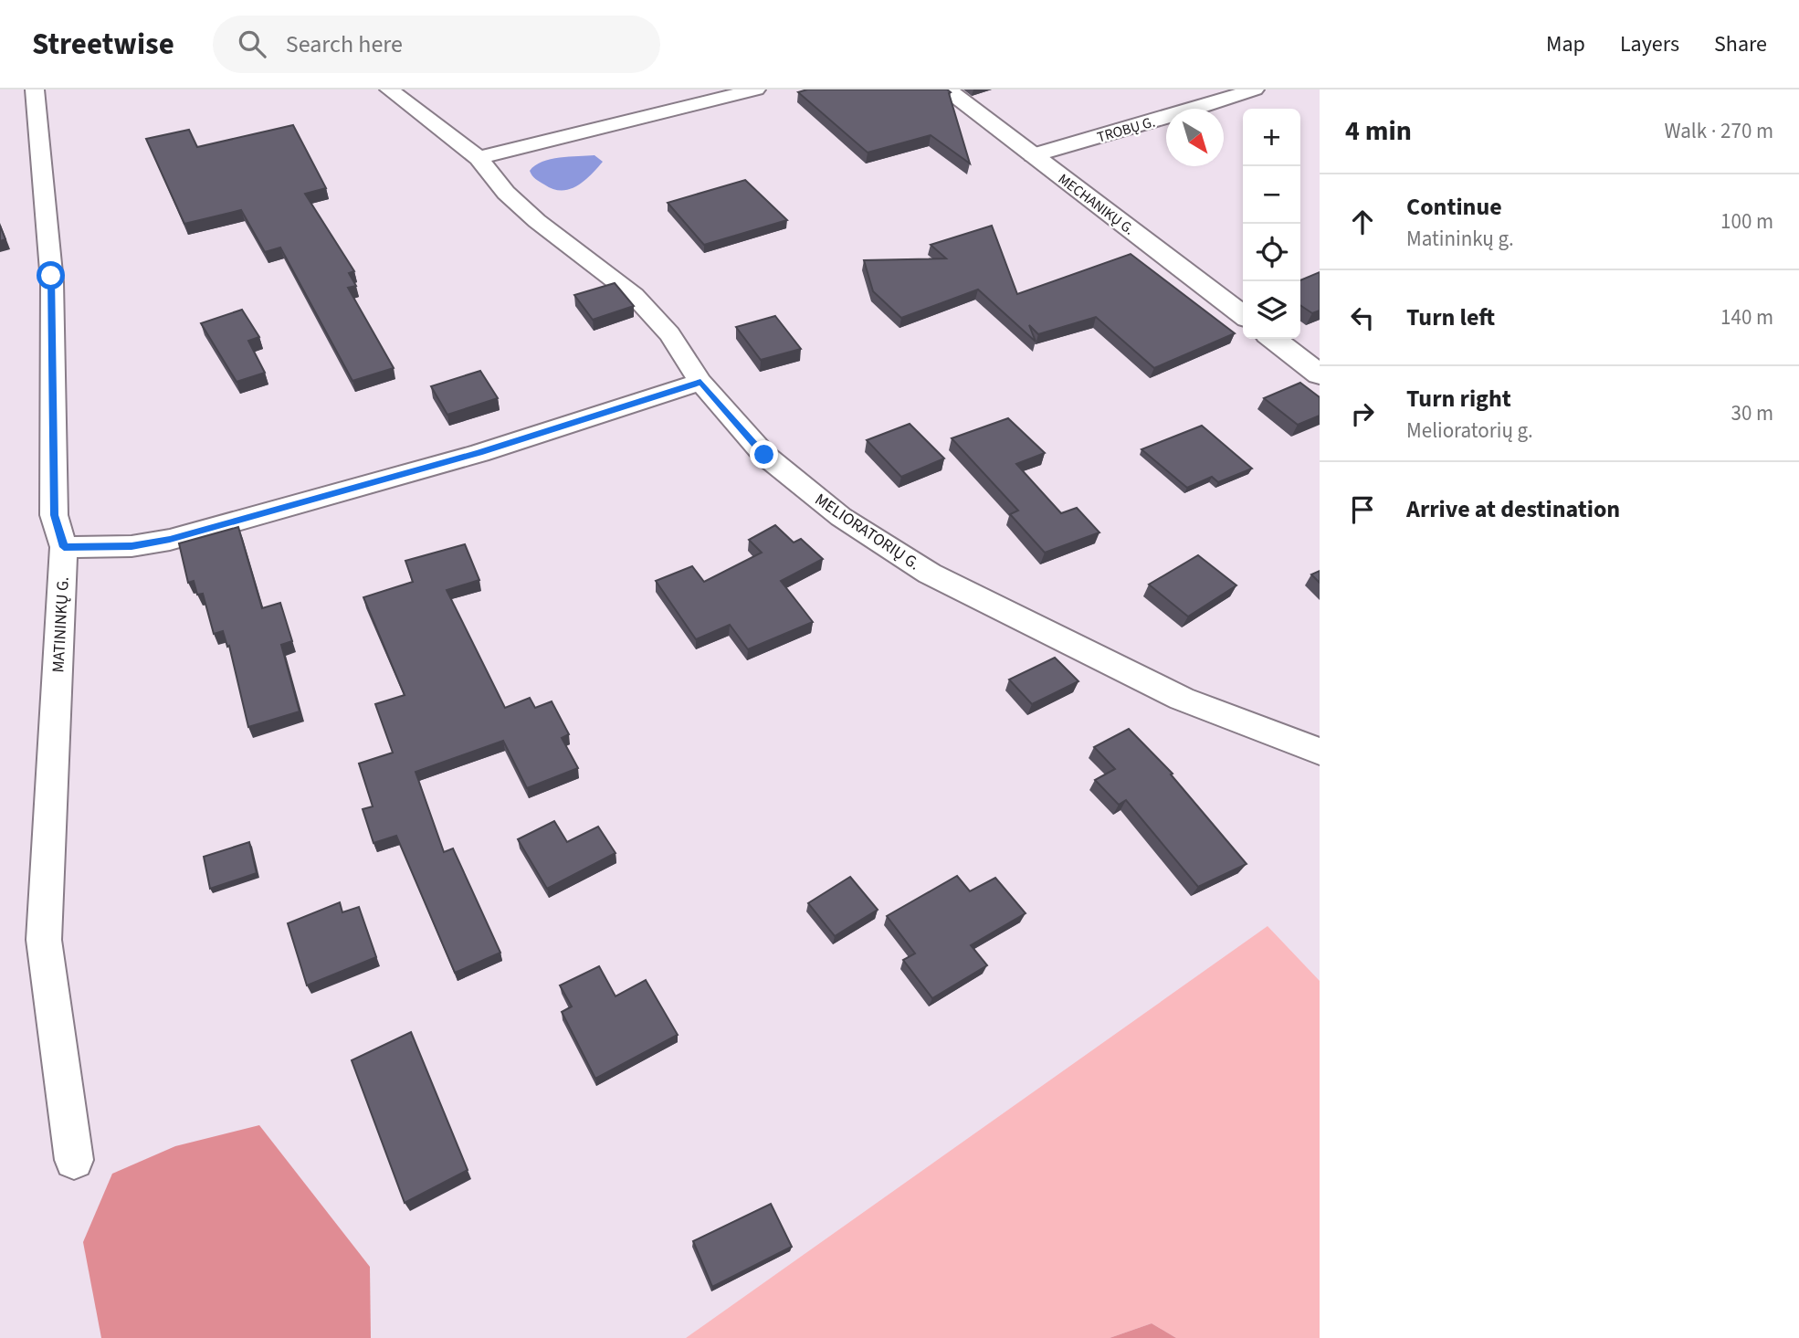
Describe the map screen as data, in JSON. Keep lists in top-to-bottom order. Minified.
{"streets":{"main road":["MECHANIKŲ G."],"street":["TROBŲ G.","MELIORATORIŲ G.","MATININKŲ G."]},"crossings":[["TROBŲ G.","MECHANIKŲ G."]],"north":"bottom right","page":{"header":"Streetwise","search":"Search here","nav":["Map","Layers","Share"],"heading":["4 min","Walk · 270 m"],"map_buttons":["+","−"],"list":[["Continue","Matininkų g.","100 m"],["Turn left","140 m"],["Turn right","Melioratorių g.","30 m"],"Arrive at destination"]}}
